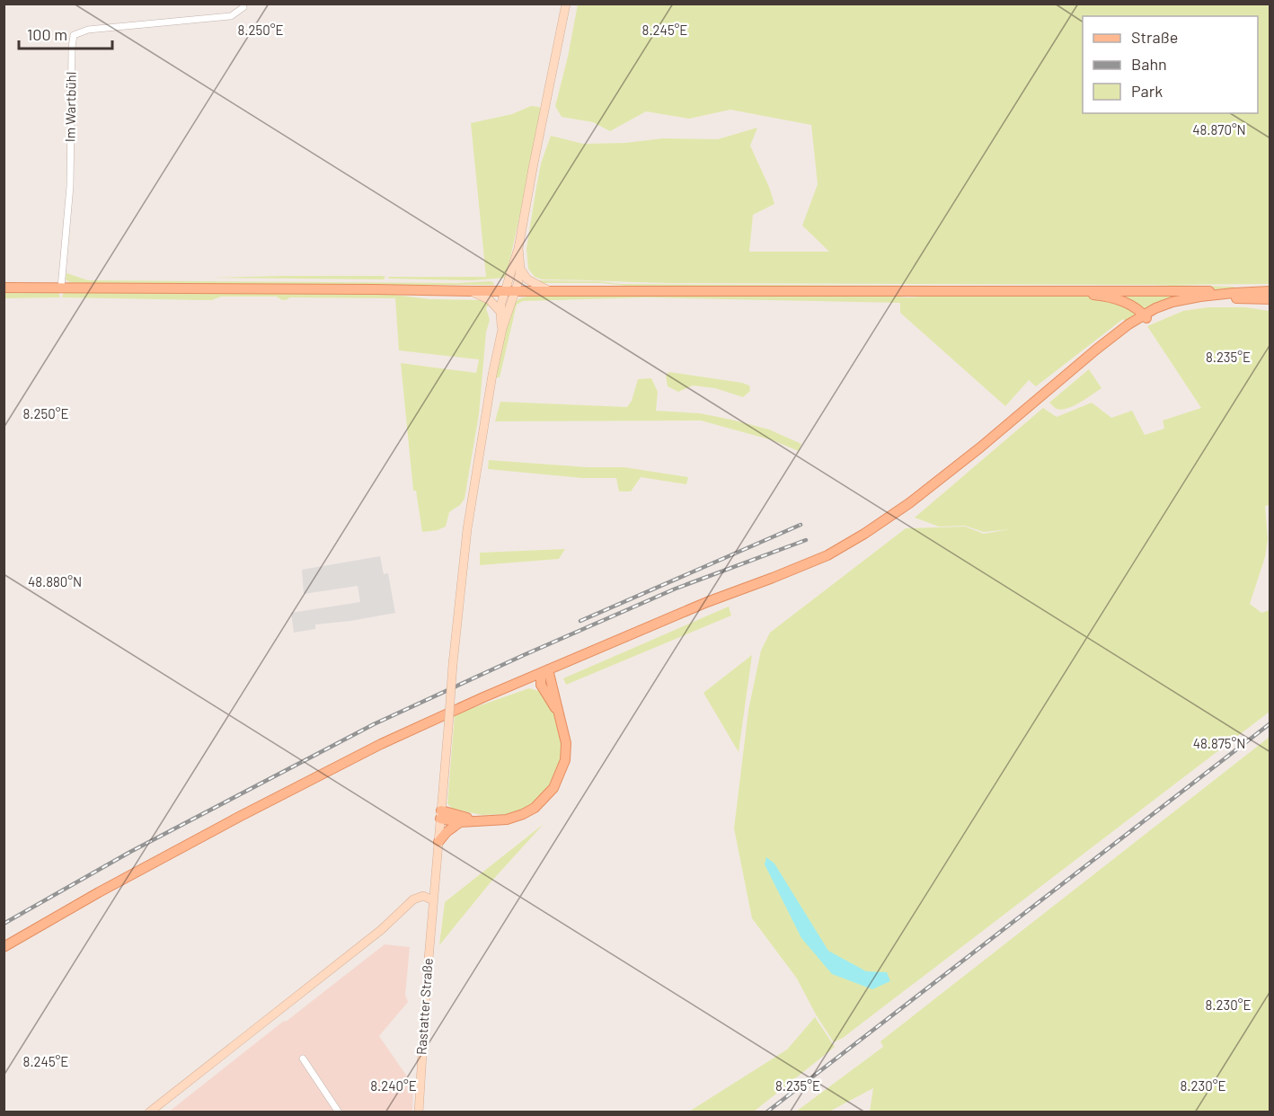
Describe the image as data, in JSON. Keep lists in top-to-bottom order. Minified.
{"streets":{"street":["Im Wartbühl","Rastatter Straße"]},"legend":["Straße","Bahn","Park"],"scale_bar":"100 m","coordinates":["8.250°E","8.245°E","48.870°N","8.235°E","48.880°N","48.875°N","8.230°E","8.240°E"]}
